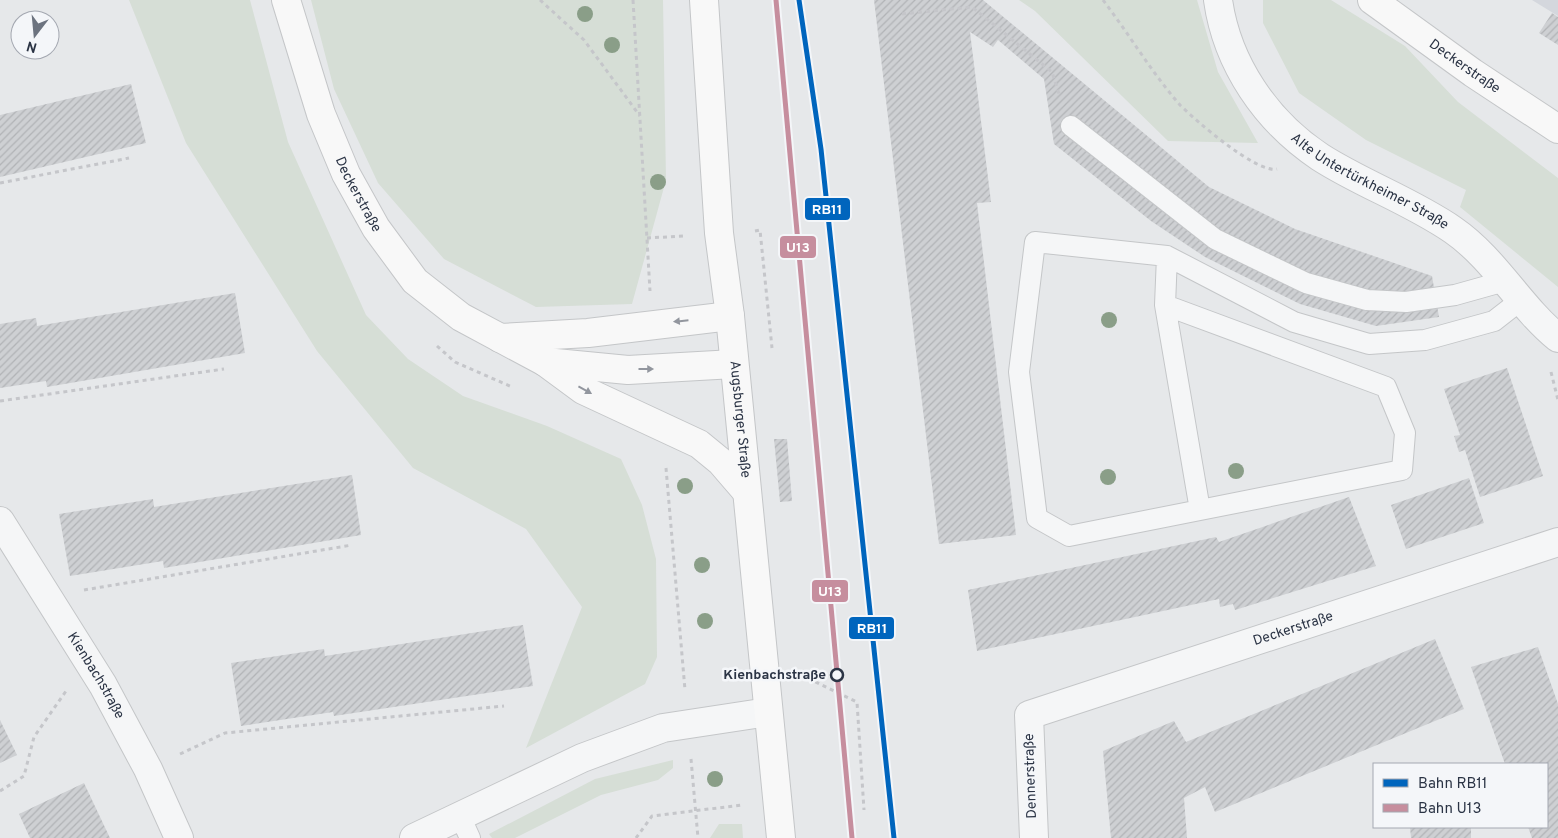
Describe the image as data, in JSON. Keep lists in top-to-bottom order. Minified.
{"streets":{"street":["Deckerstraße","Alte Untertürkheimer Straße","Augsburger Straße","Kienbachstraße","Dennerstraße"]},"crossings":[["Deckerstraße","Augsburger Straße"],["Deckerstraße","Dennerstraße"]],"places":["Kienbachstraße"],"lines":["rail line RB11","rail line U13"],"legend":["Bahn RB11","Bahn U13"],"north":"bottom"}
